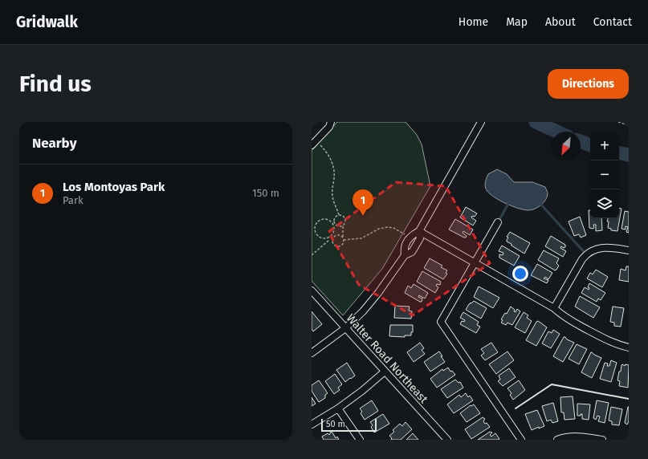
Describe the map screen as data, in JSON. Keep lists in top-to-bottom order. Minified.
{"streets":{"street":["Walter Road Northeast"]},"scale_bar":"50 m","north":"bottom left","page":{"header":"Gridwalk","nav":["Home","Map","About","Contact"],"buttons":"Directions","title":"Find us","heading":"Nearby","map_buttons":["+","−"],"list":[{"mark":"1","name":"Los Montoyas Park","note":"Park","value":"150 m"}],"pins":"1","scale":"50 m"}}
